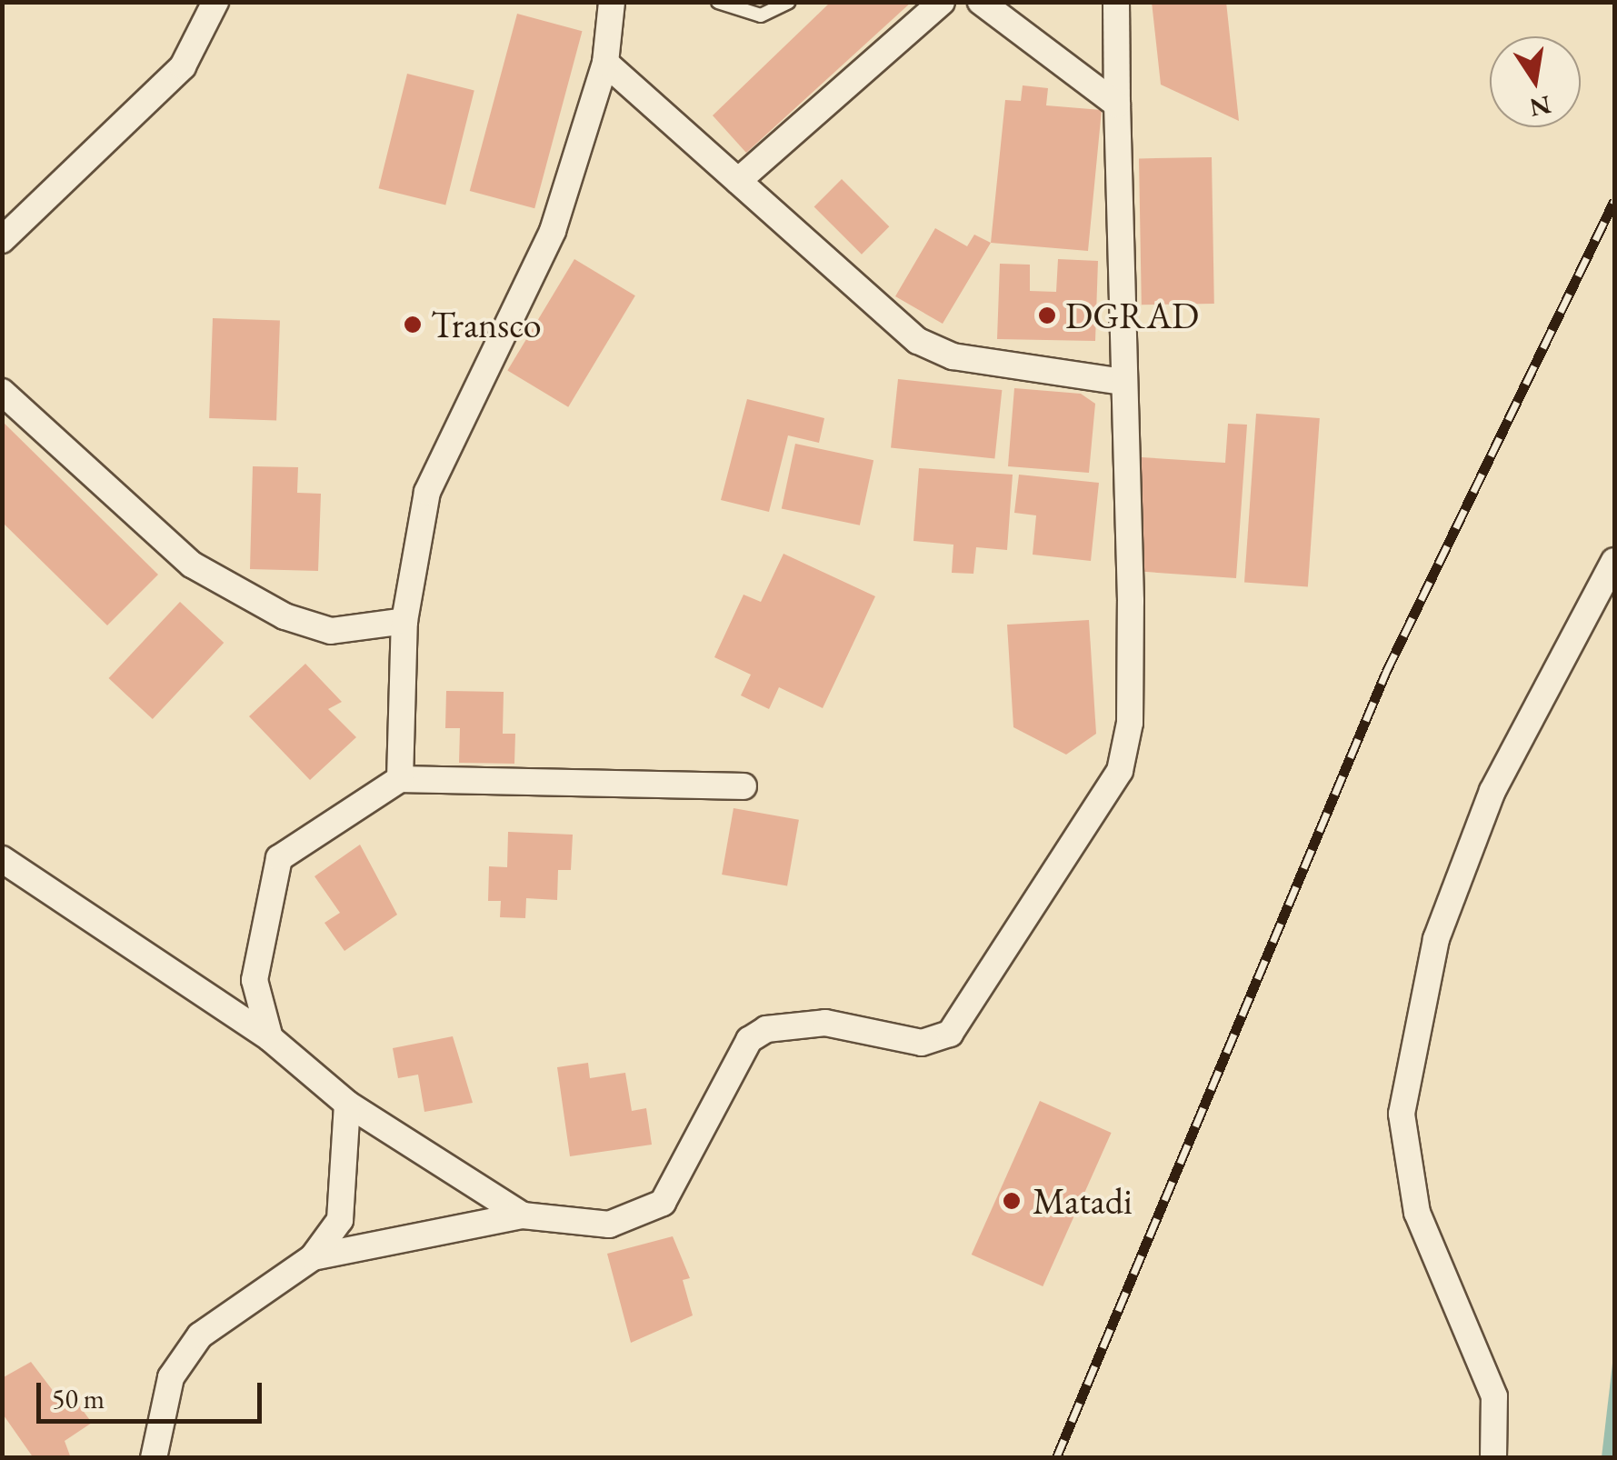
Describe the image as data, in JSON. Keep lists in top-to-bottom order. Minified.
{"places":["DGRAD","Transco","Matadi"],"scale_bar":"50 m","north":"bottom"}
